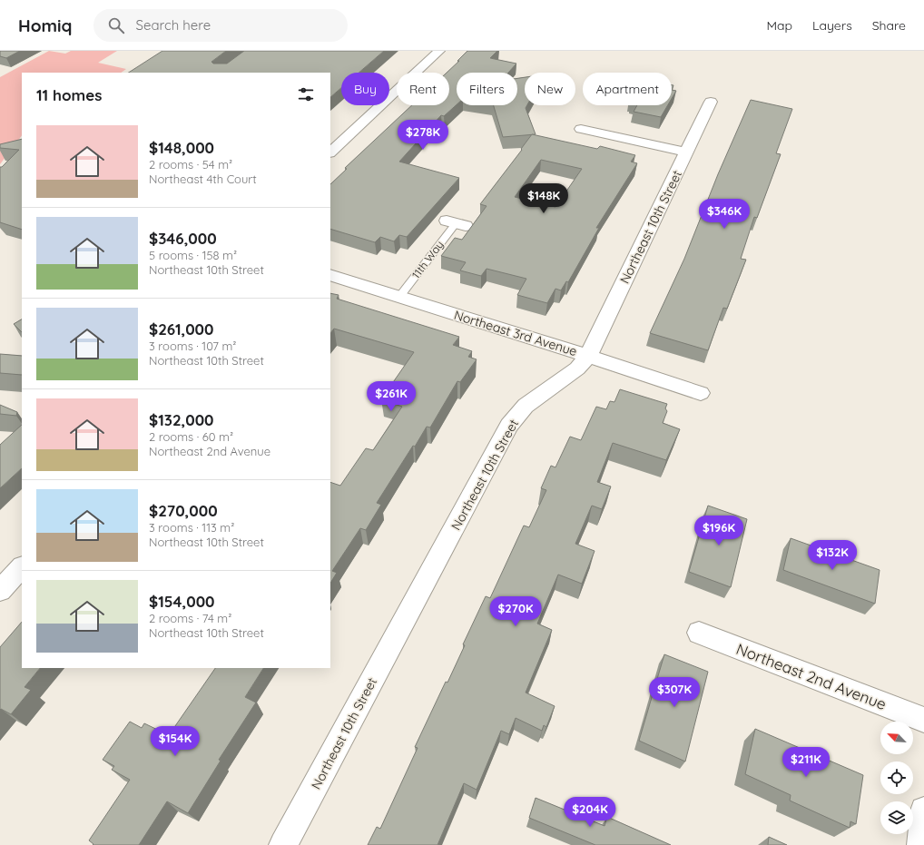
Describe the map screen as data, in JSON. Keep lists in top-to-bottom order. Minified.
{"streets":{"street":["Northeast 10th Street","Northeast 3rd Avenue","Northeast 2nd Avenue"],"lane":["11th Way"]},"crossings":[["Northeast 10th Street","Northeast 3rd Avenue"],["11th Way","Northeast 3rd Avenue"]],"north":"top left","page":{"header":"Homiq","search":"Search here","nav":["Map","Layers","Share"],"chip":["Buy","Rent","Filters","New","Apartment"],"heading":"11 homes","list":[{"name":"$148,000","note":"2 rooms · 54 m² · Northeast 4th Court"},{"name":"$346,000","note":"5 rooms · 158 m² · Northeast 10th Street"},{"name":"$261,000","note":"3 rooms · 107 m² · Northeast 10th Street"},{"name":"$132,000","note":"2 rooms · 60 m² · Northeast 2nd Avenue"},{"name":"$270,000","note":"3 rooms · 113 m² · Northeast 10th Street"},{"name":"$154,000","note":"2 rooms · 74 m² · Northeast 10th Street"}],"price":["$278K","$148K","$346K","$261K","$196K","$132K","$270K","$307K","$154K","$211K","$204K"]}}
